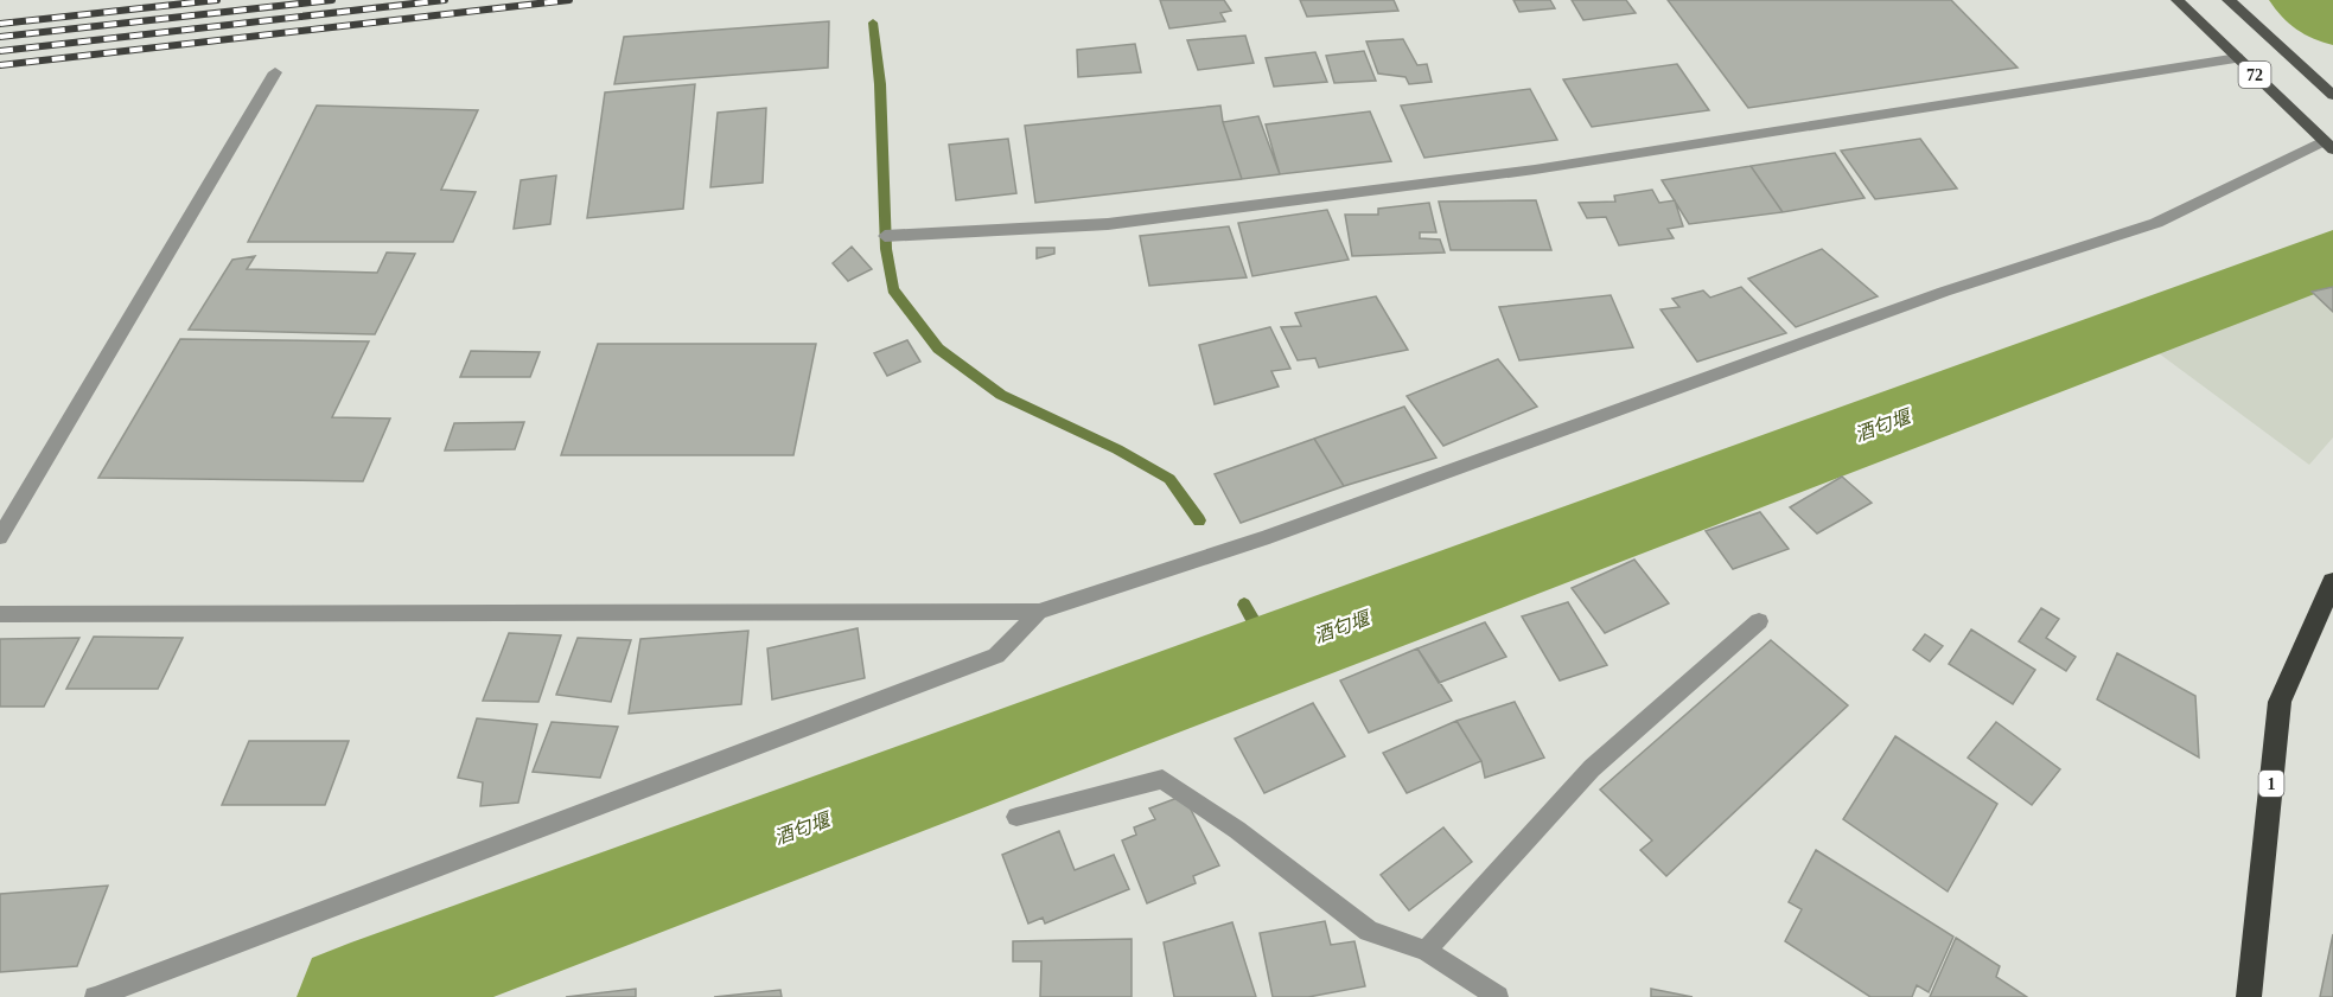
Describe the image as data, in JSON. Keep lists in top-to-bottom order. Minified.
{"streets":{"highway":["1"],"main road":["72"]},"water":["酒匂堰"]}
